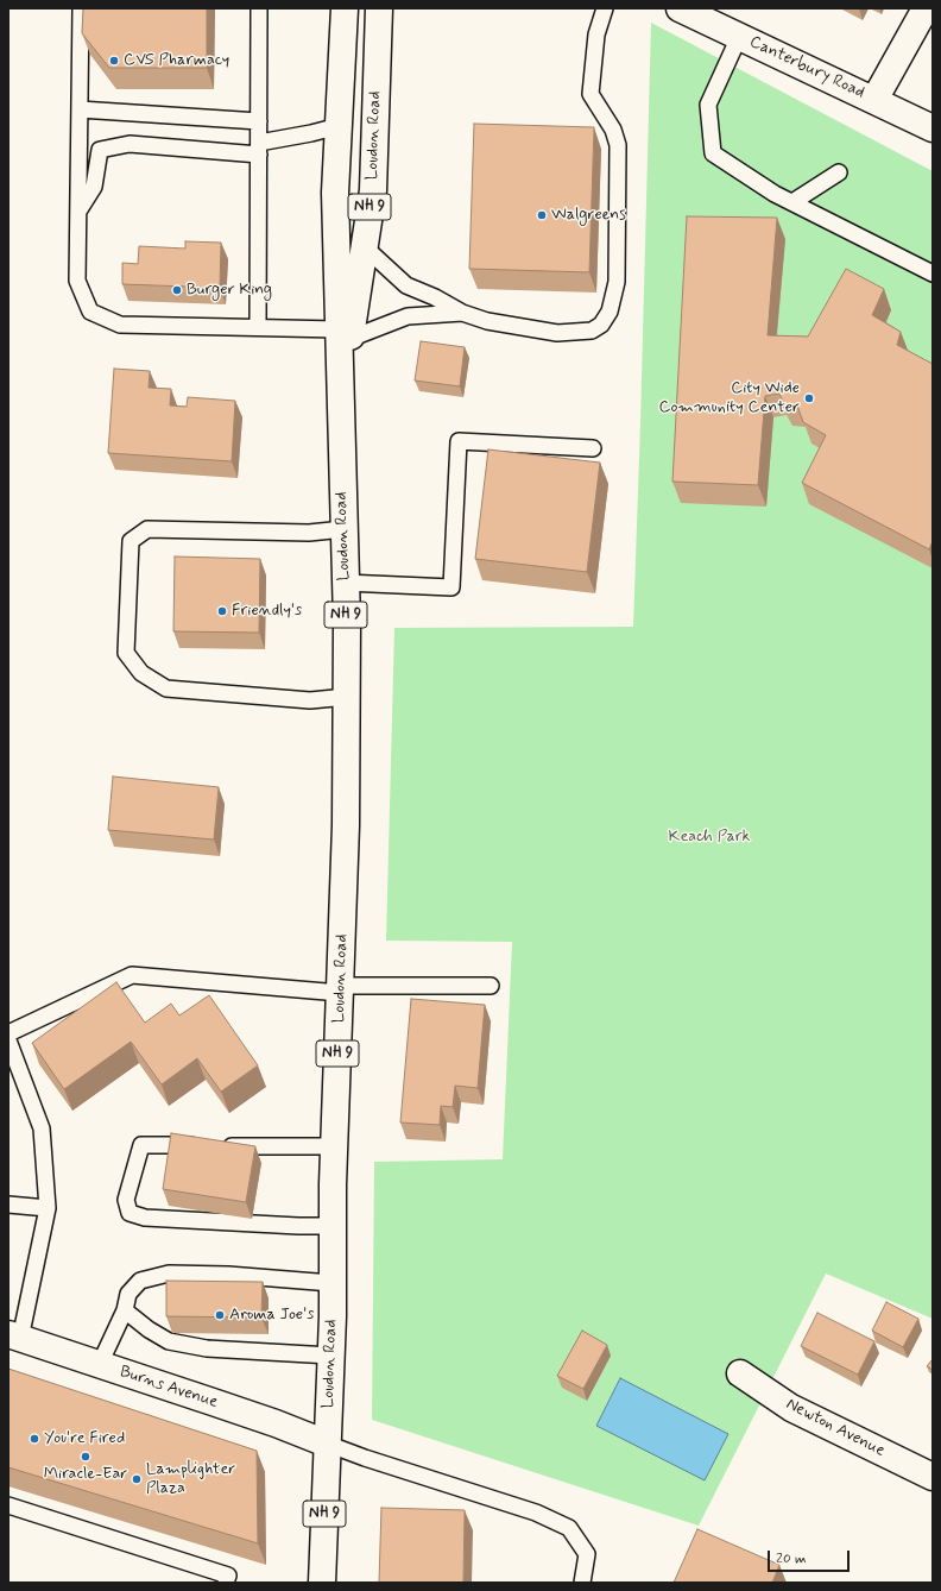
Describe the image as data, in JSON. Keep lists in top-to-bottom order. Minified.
{"streets":{"main road":["Canterbury Road","Loudon Road","NH 9","Burns Avenue","Newton Avenue"]},"crossings":[["Loudon Road","Burns Avenue"]],"parks":["Keach Park"],"places":["CVS Pharmacy","Walgreens","Burger King","City Wide Community Center","Friendly's","Aroma Joe's","You're Fired","Miracle-Ear","Lamplighter Plaza"],"scale_bar":"20 m"}
